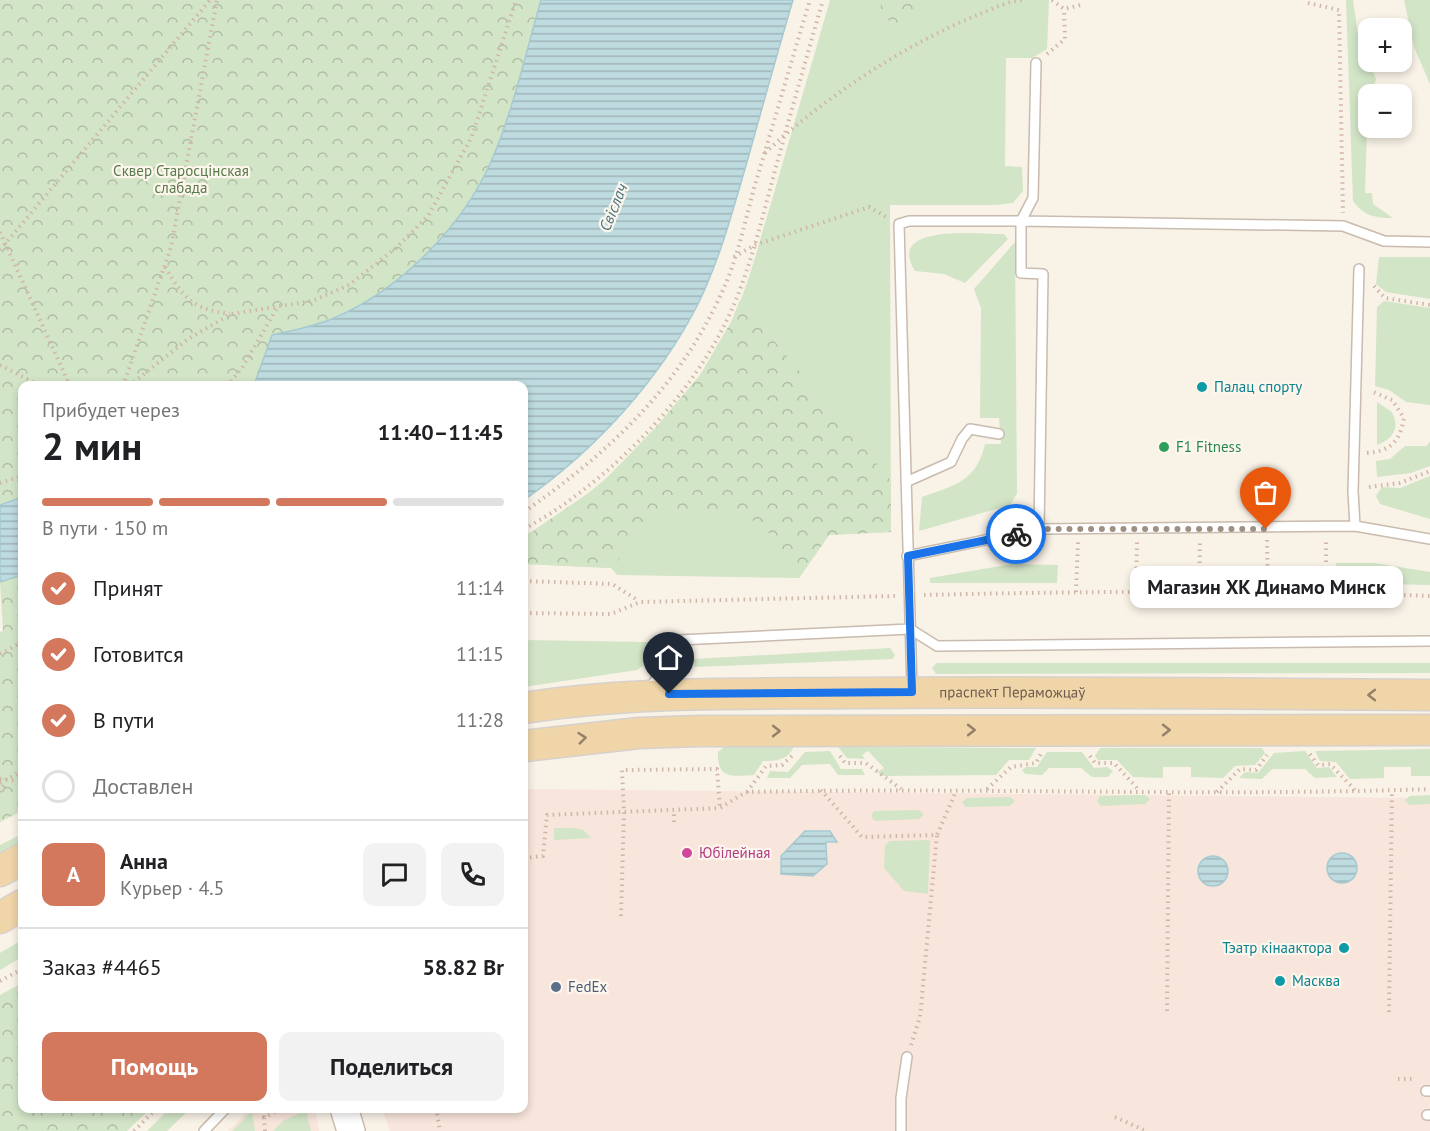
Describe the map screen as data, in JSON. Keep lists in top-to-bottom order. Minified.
{"streets":{"main road":["праспект Пераможцаў"]},"water":["Свіслач"],"parks":["Сквер Старосцінская слабада"],"places":["Палац спорту","F1 Fitness","Магазин ХК Динамо Минск","Юбілейная","Тэатр кінаактора","Масква","FedEx"],"page":{"map_buttons":["+","−"],"heading":["2 мин","Прибудет через","11:40–11:45"],"panel":["Анна","Курьер · 4.5","Заказ #4465","58.82 Br"],"bar":"В пути · 150 m","list":[["Принят","11:14"],["Готовится","11:15"],["В пути","11:28"],"Доставлен"],"bubble":"Магазин ХК Динамо Минск","round":"А","buttons":["Помощь","Поделиться"]}}
